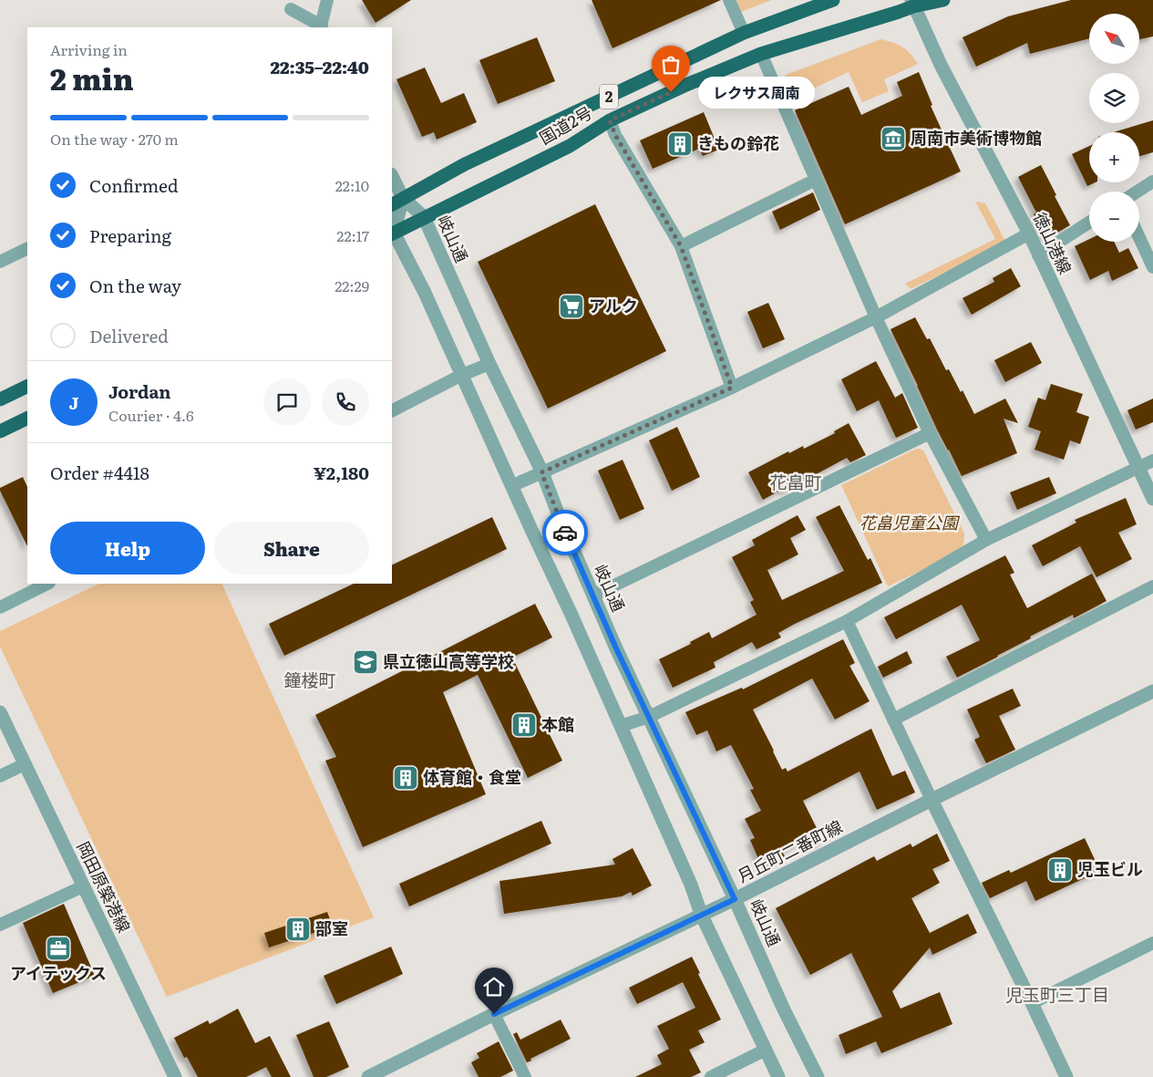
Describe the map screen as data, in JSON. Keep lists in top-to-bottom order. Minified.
{"streets":{"highway":["2","国道2号"],"street":["岐山通","徳山港線","月丘町二番町線","岡田原築港線"]},"crossings":[["国道2号","岐山通"],["国道2号","徳山港線"],["岐山通","月丘町二番町線"]],"districts":["花畠町","鐘楼町","児玉町三丁目"],"parks":["花畠児童公園"],"places":{"other":["レクサス周南"],"museum":["周南市美術博物館"],"building":["きもの鈴花","本館","体育館・食堂","児玉ビル","部室"],"supermarket":["アルク"],"school or university":["県立徳山高等学校"],"office":["アイテックス"]},"north":"top left","page":{"map_buttons":["+","−"],"heading":["2 min","Arriving in","22:35–22:40"],"panel":["Jordan","Courier · 4.6","Order #4418","¥2,180"],"bubble":"レクサス周南","bar":"On the way · 270 m","list":[["Confirmed","22:10"],["Preparing","22:17"],["On the way","22:29"],"Delivered"],"round":"J","buttons":["Help","Share"]}}
